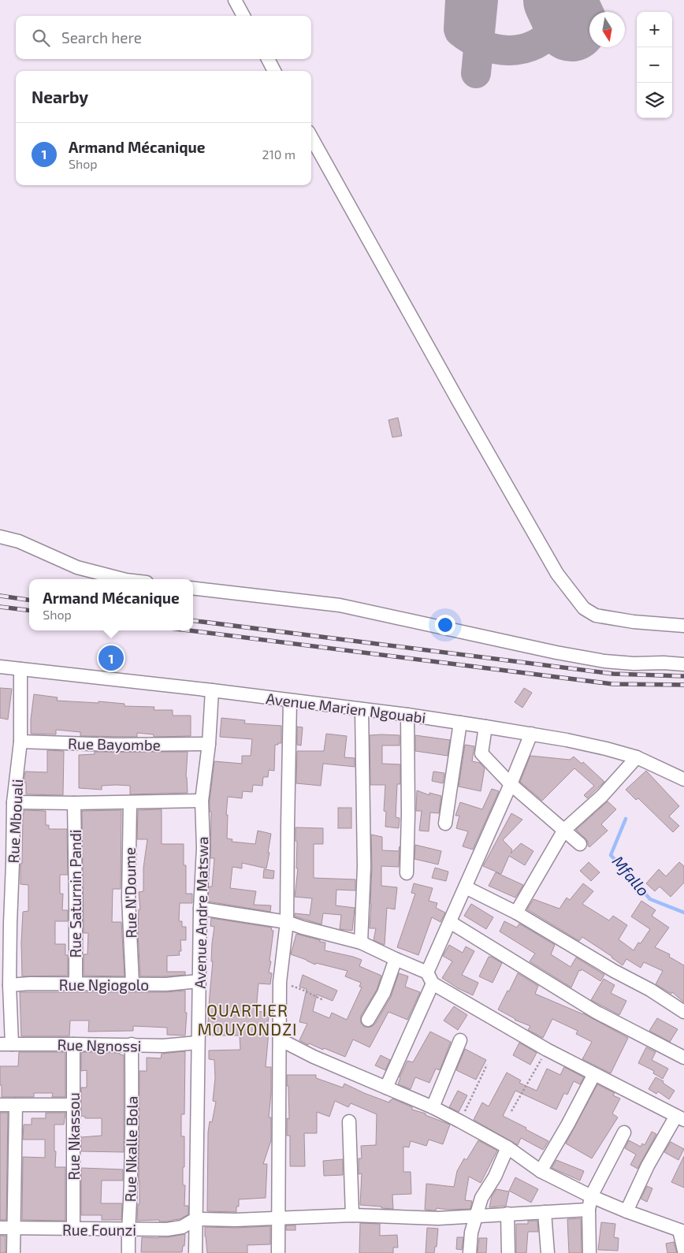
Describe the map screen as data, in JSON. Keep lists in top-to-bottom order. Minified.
{"streets":{"street":["Avenue Marien Ngouabi","Rue Bayombe","Rue Mbouali","Rue N'Doume","Rue Saturnin Pandi","Avenue Andre Matswa","Rue Ngiogolo","Rue Ngnossi","Rue Nkassou","Rue Nkalle Bola","Rue Founzi"]},"crossings":[["Avenue Marien Ngouabi","Rue Mbouali"],["Avenue Marien Ngouabi","Avenue Andre Matswa"],["Rue Bayombe","Rue Mbouali"],["Rue Bayombe","Avenue Andre Matswa"],["Rue Mbouali","Rue Ngiogolo"],["Rue Mbouali","Rue Ngnossi"],["Rue N'Doume","Rue Ngiogolo"],["Rue Saturnin Pandi","Rue Ngiogolo"],["Avenue Andre Matswa","Rue Ngiogolo"],["Avenue Andre Matswa","Rue Ngnossi"],["Avenue Andre Matswa","Rue Founzi"],["Rue Ngnossi","Rue Nkassou"],["Rue Ngnossi","Rue Nkalle Bola"],["Rue Nkassou","Rue Founzi"],["Rue Nkalle Bola","Rue Founzi"]],"districts":["QUARTIER MOUYONDZI"],"water":["Mfallo"],"north":"bottom","page":{"map_buttons":["+","−"],"search":"Search here","heading":"Nearby","list":[{"mark":"1","name":"Armand Mécanique","note":"Shop","value":"210 m"}],"popup":["Armand Mécanique","Shop"],"pins":"1"}}
